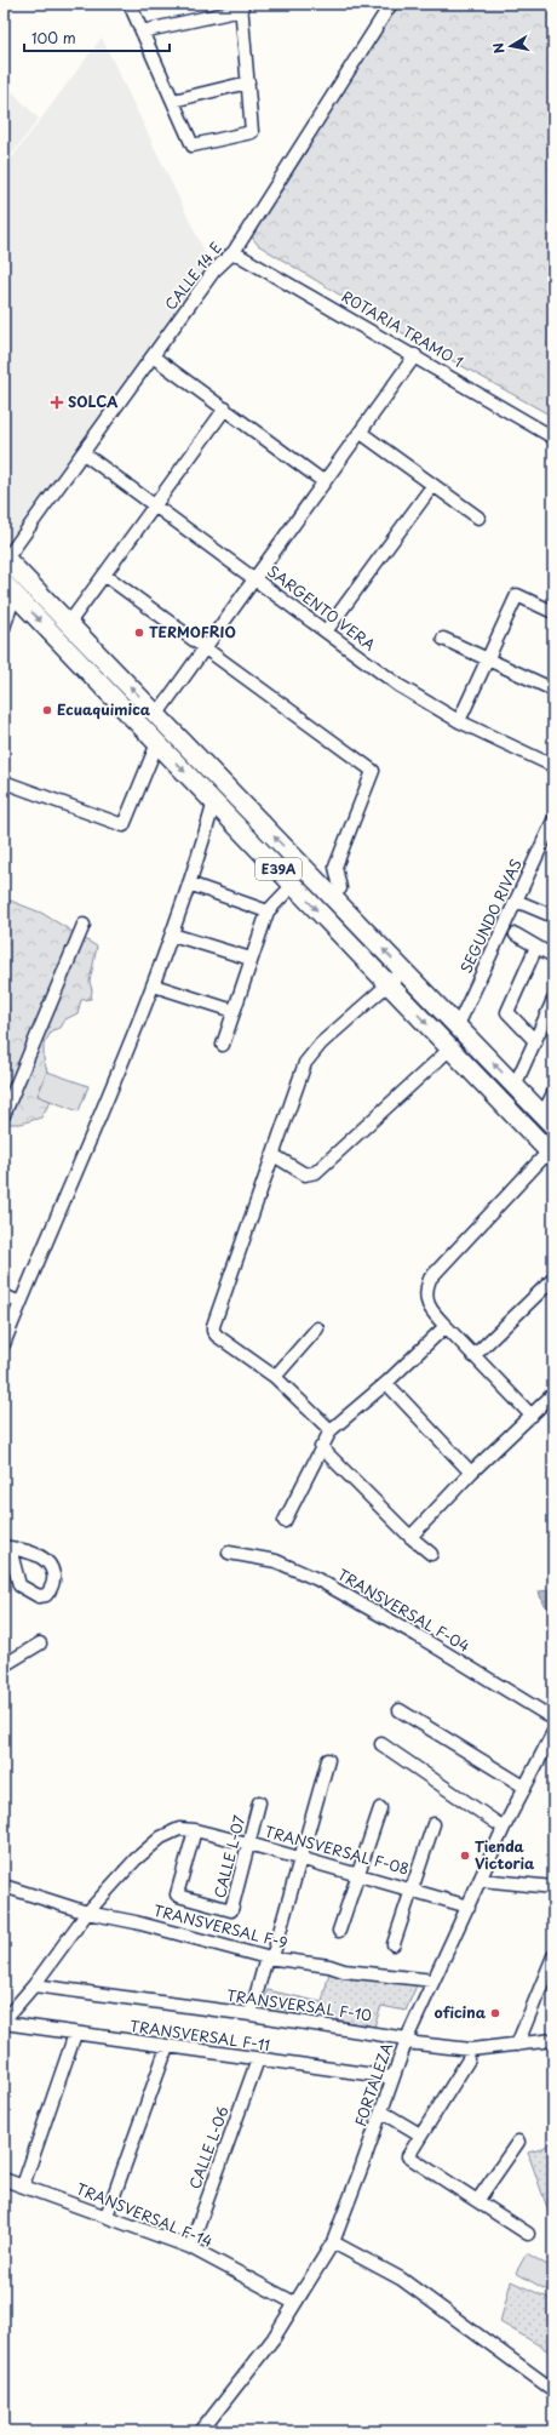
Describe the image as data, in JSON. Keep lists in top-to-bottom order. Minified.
{"streets":{"main road":["E39A"],"street":["CALLE 14 E","ROTARIA TRAMO 1","SARGENTO VERA","SEGUNDO RIVAS","TRANSVERSAL F-04","TRANSVERSAL F-08","CALLE L-07","TRANSVERSAL F-9","TRANSVERSAL F-10","TRANSVERSAL F-11","FORTALEZA","CALLE L-06","TRANSVERSAL F-14"]},"crossings":[["CALLE 14 E","ROTARIA TRAMO 1"],["CALLE 14 E","SARGENTO VERA"],["CALLE 14 E","E39A"],["E39A","SEGUNDO RIVAS"],["TRANSVERSAL F-08","CALLE L-07"],["TRANSVERSAL F-08","TRANSVERSAL F-9"],["TRANSVERSAL F-08","TRANSVERSAL F-10"],["TRANSVERSAL F-08","TRANSVERSAL F-11"],["TRANSVERSAL F-08","FORTALEZA"],["TRANSVERSAL F-9","FORTALEZA"],["TRANSVERSAL F-10","FORTALEZA"],["TRANSVERSAL F-11","FORTALEZA"],["TRANSVERSAL F-11","CALLE L-06"],["FORTALEZA","TRANSVERSAL F-14"],["CALLE L-06","TRANSVERSAL F-14"]],"places":{"health":["SOLCA"],"other":["TERMOFRIO","Ecuaquimica","Tienda Victoria","oficina"]},"scale_bar":"100 m","north":"left"}
